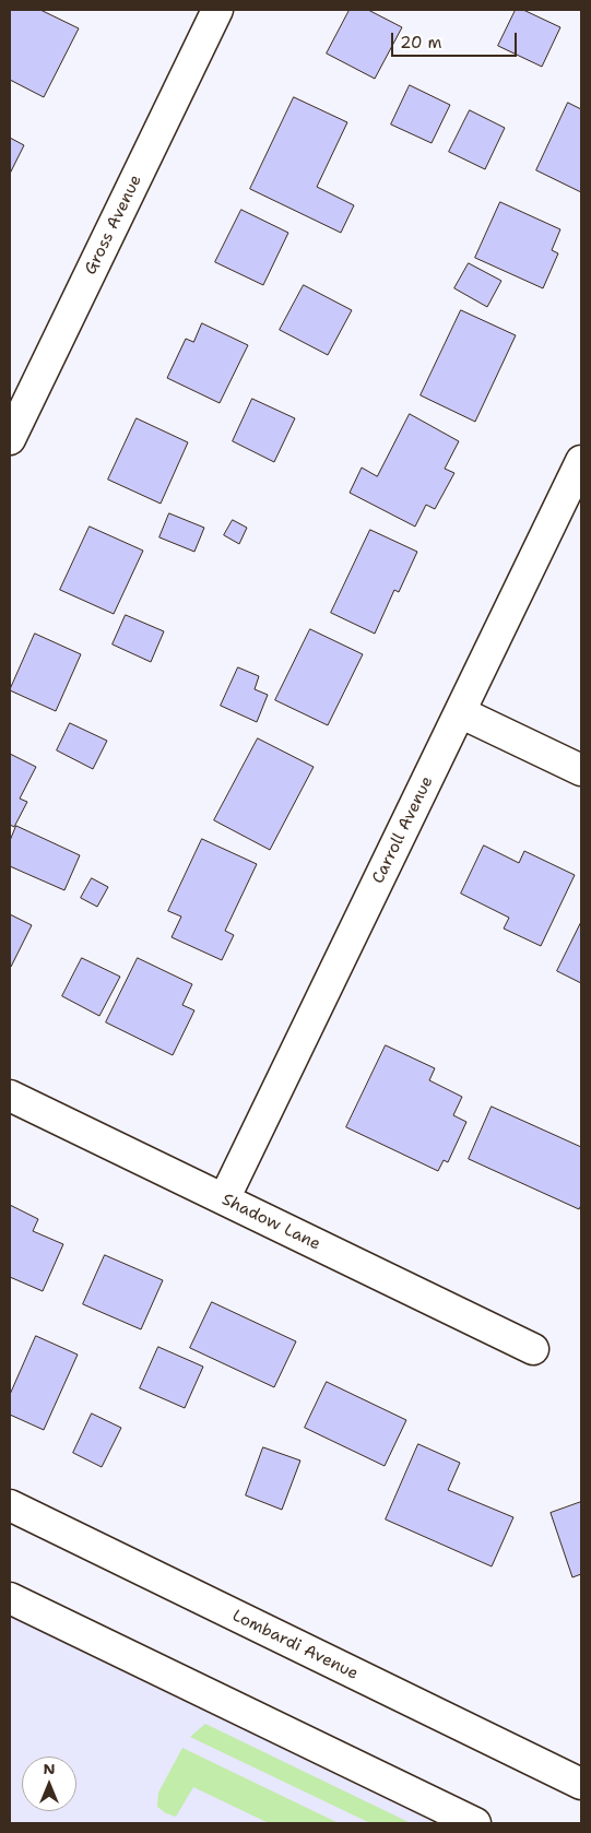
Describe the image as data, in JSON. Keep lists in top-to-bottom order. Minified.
{"streets":{"street":["Gross Avenue","Carroll Avenue","Shadow Lane","Lombardi Avenue"]},"crossings":[["Carroll Avenue","Shadow Lane"]],"scale_bar":"20 m","north":"top"}
